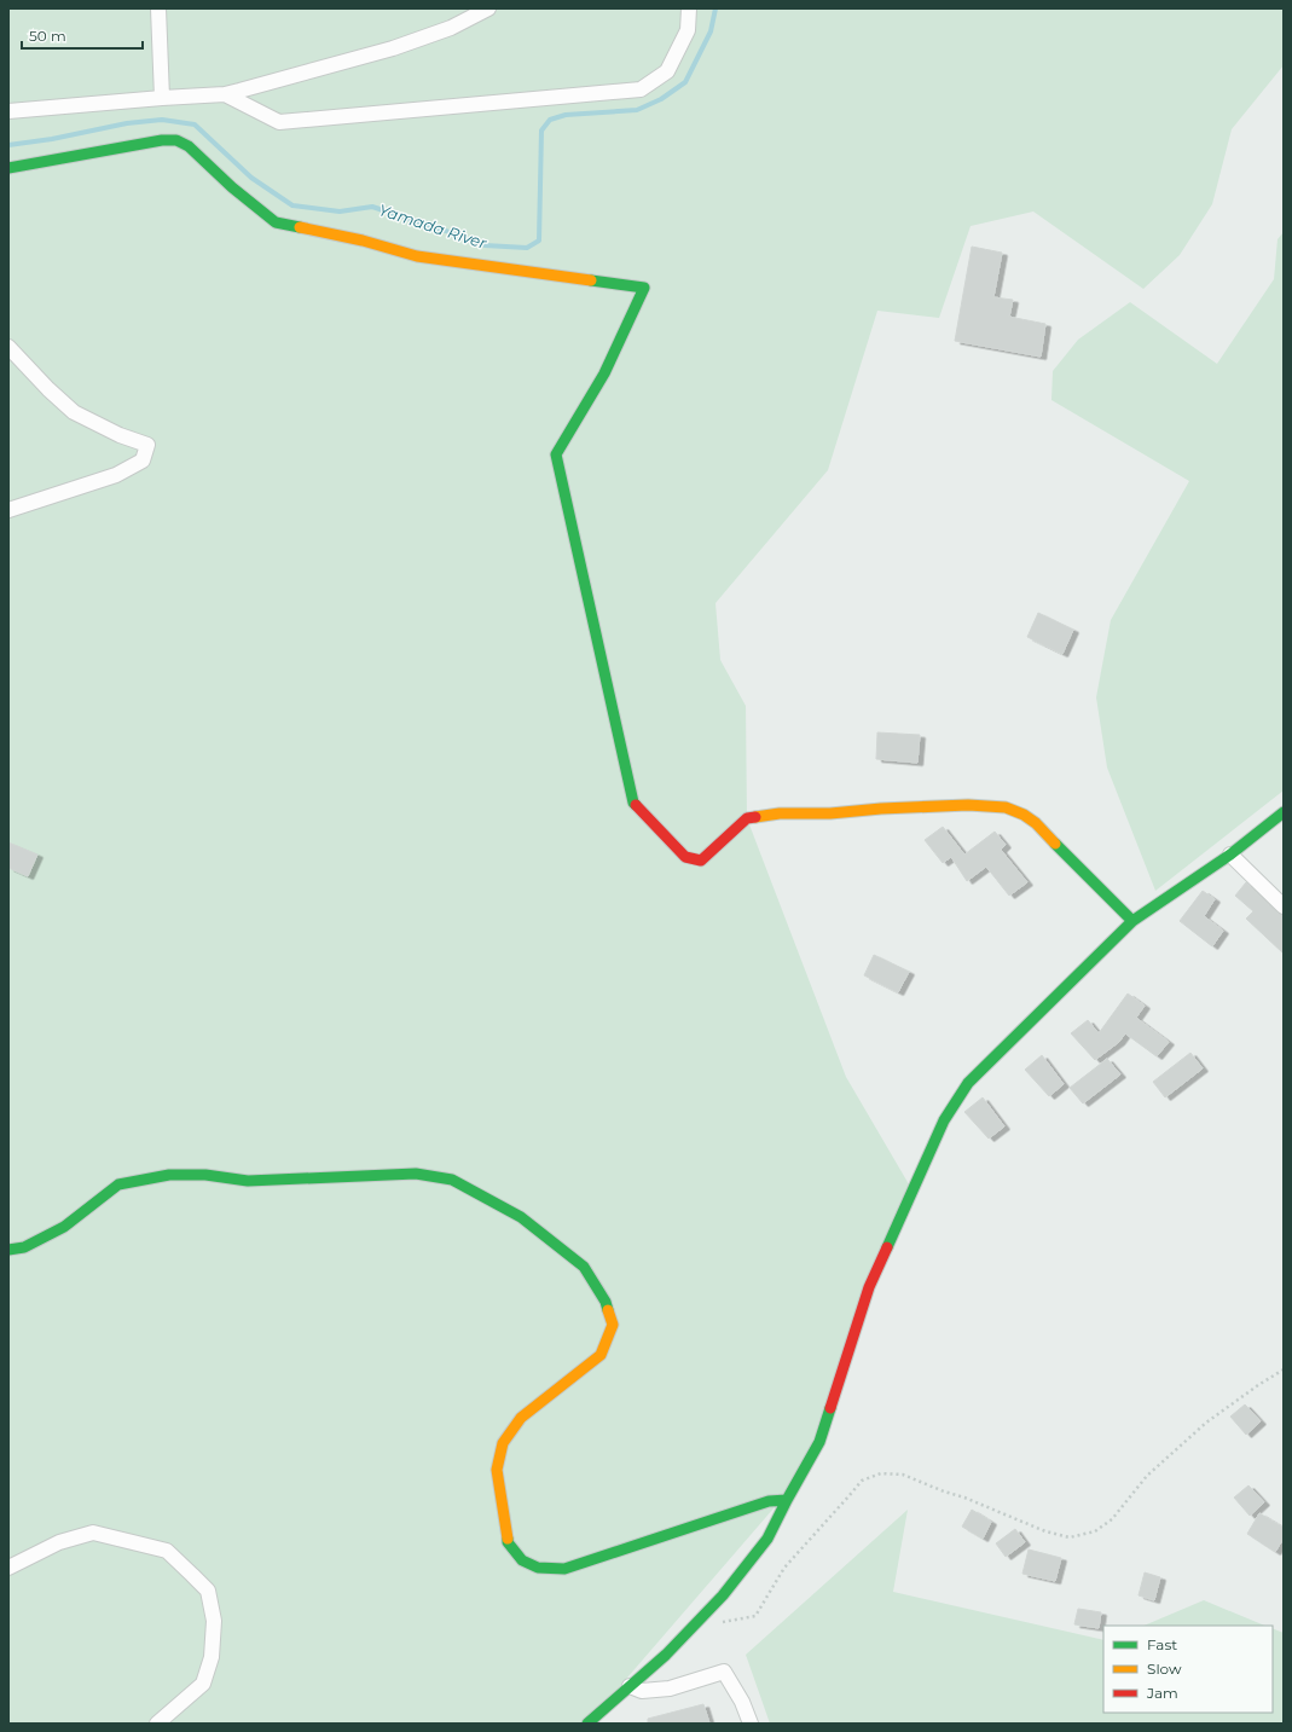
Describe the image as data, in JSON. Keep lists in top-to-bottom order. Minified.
{"water":["Yamada River"],"legend":["Fast","Slow","Jam"],"scale_bar":"50 m"}
